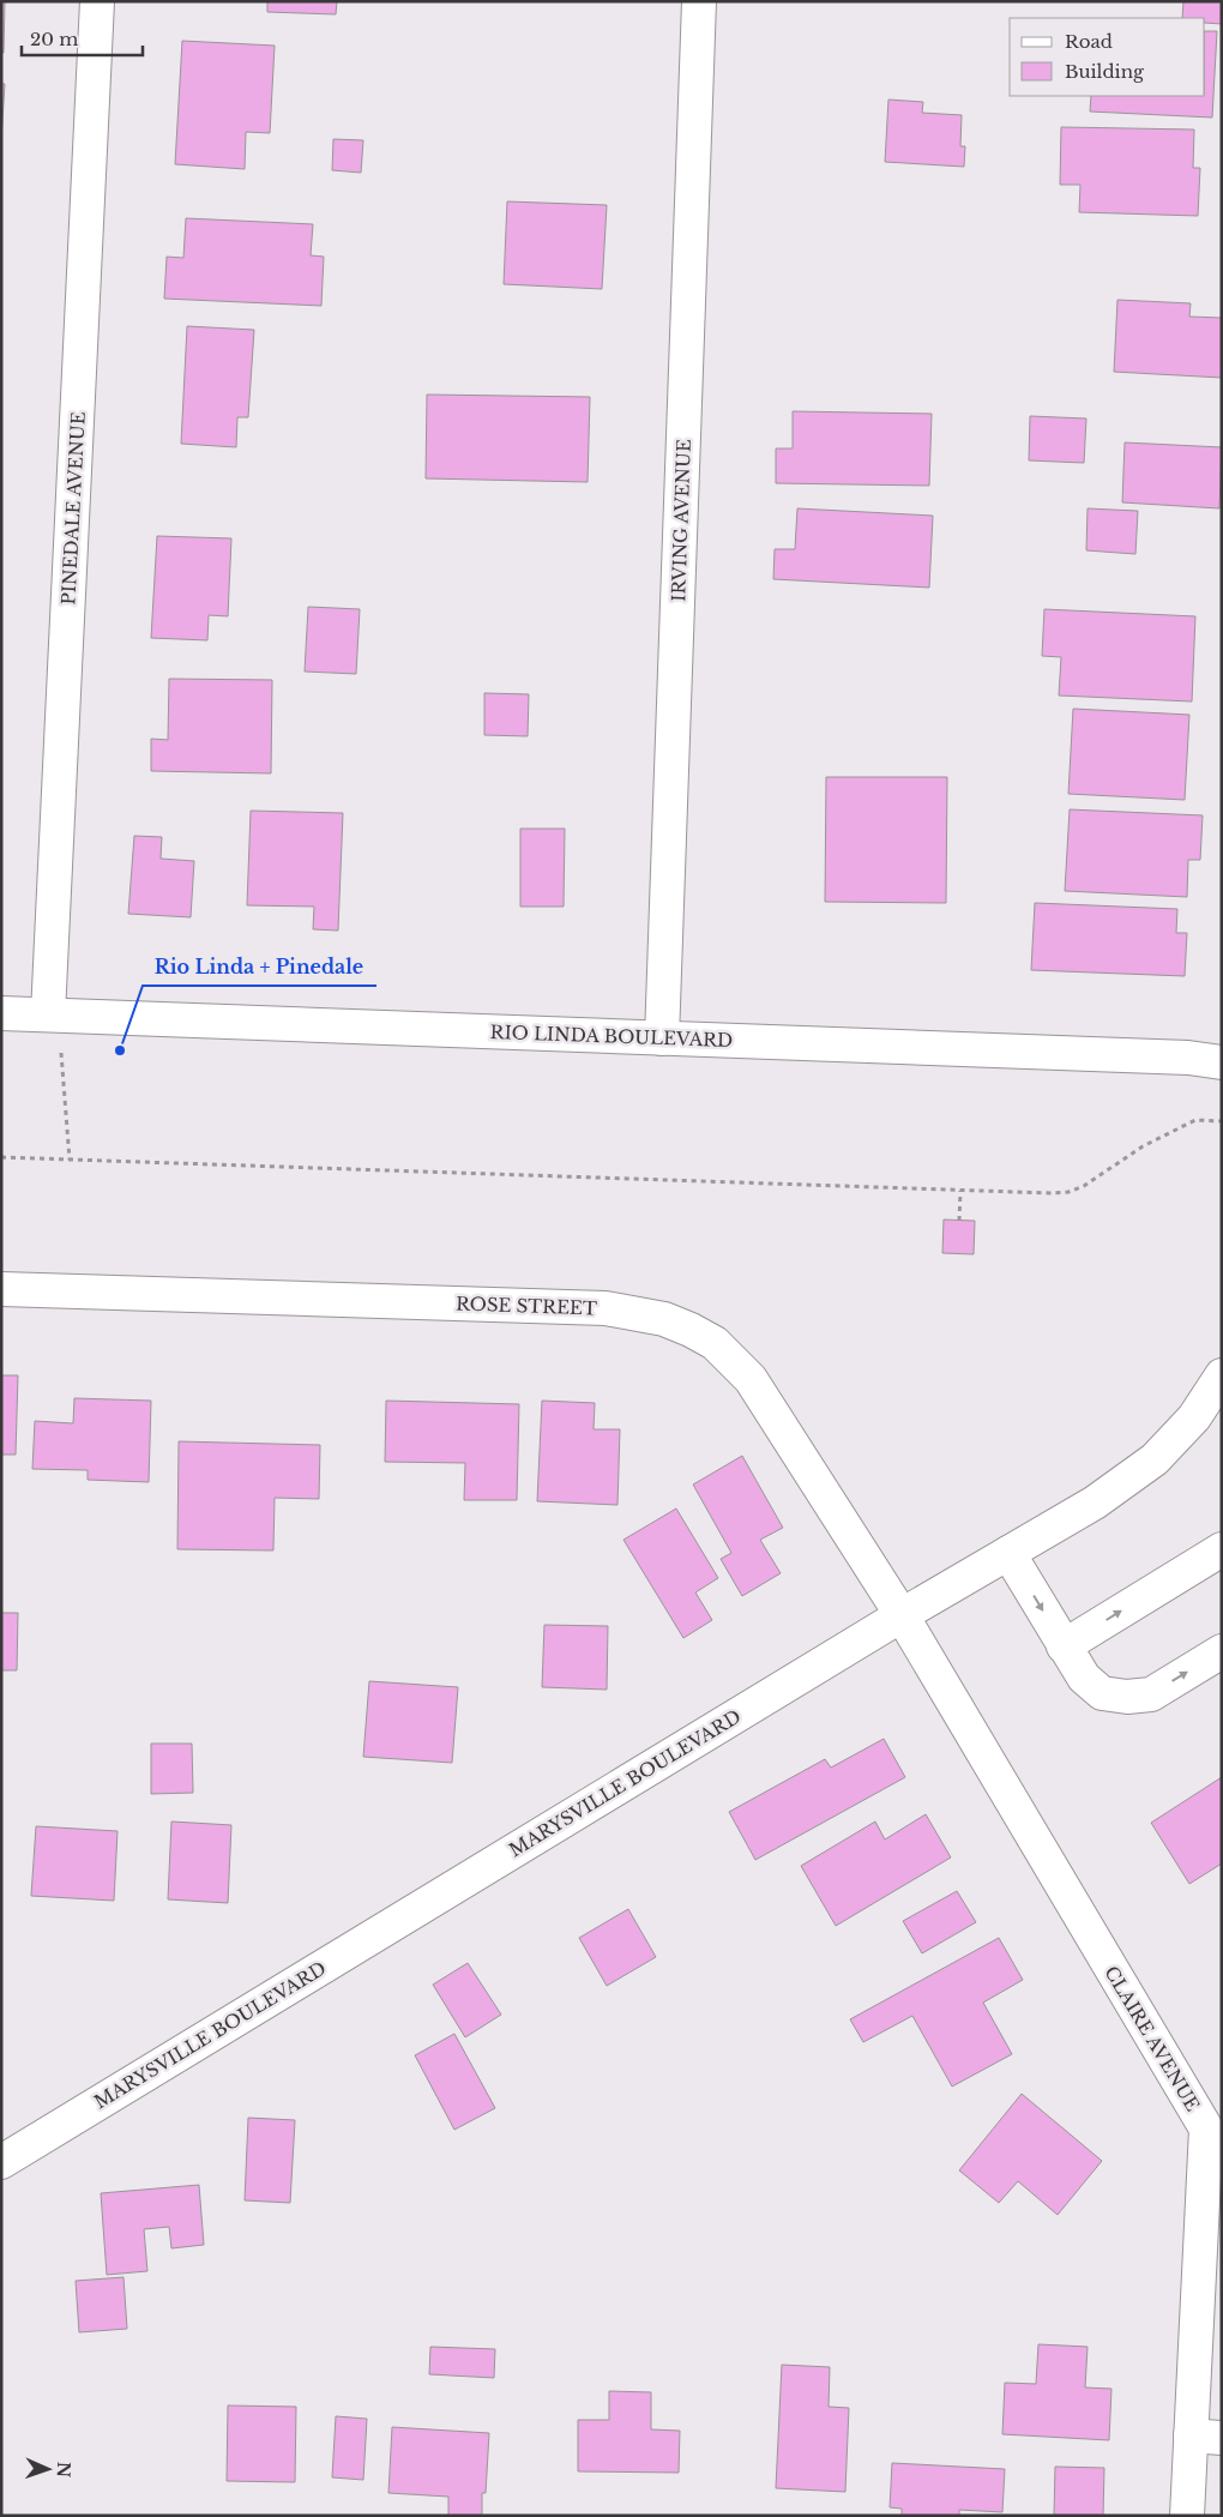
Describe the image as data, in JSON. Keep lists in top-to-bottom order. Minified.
{"streets":{"street":["PINEDALE AVENUE","IRVING AVENUE","RIO LINDA BOULEVARD","ROSE STREET","MARYSVILLE BOULEVARD","CLAIRE AVENUE"]},"crossings":[["PINEDALE AVENUE","RIO LINDA BOULEVARD"],["IRVING AVENUE","RIO LINDA BOULEVARD"],["ROSE STREET","MARYSVILLE BOULEVARD"],["ROSE STREET","CLAIRE AVENUE"],["MARYSVILLE BOULEVARD","CLAIRE AVENUE"]],"places":["Rio Linda + Pinedale"],"legend":["Road","Building"],"scale_bar":"20 m","north":"right"}
